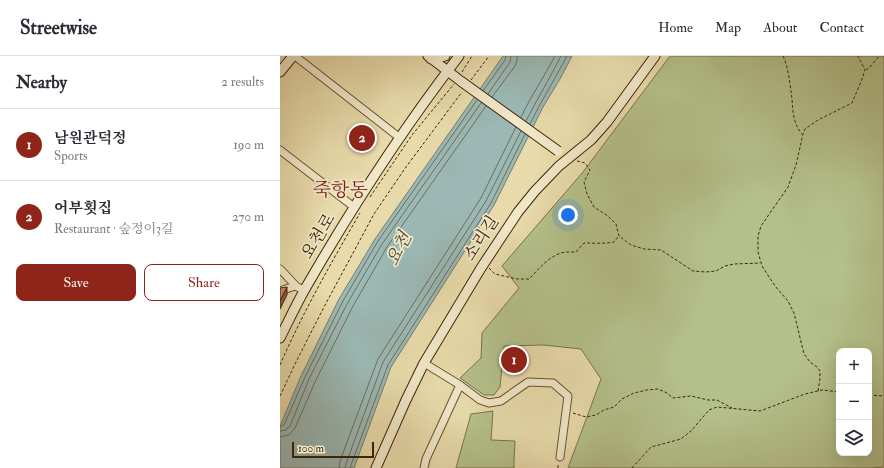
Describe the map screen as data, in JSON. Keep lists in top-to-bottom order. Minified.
{"streets":{"street":["요천로","소리길"]},"districts":["죽항동"],"water":["요천"],"scale_bar":"100 m","page":{"header":"Streetwise","nav":["Home","Map","About","Contact"],"heading":["Nearby","2 results"],"list":[{"mark":"1","name":"남원관덕정","note":"Sports","value":"190 m"},{"mark":"2","name":"어부횟집","note":"Restaurant · 숲정이3길","value":"270 m"}],"pins":["2","1"],"buttons":["Save","Share"],"map_buttons":["+","−"],"scale":"100 m"}}
